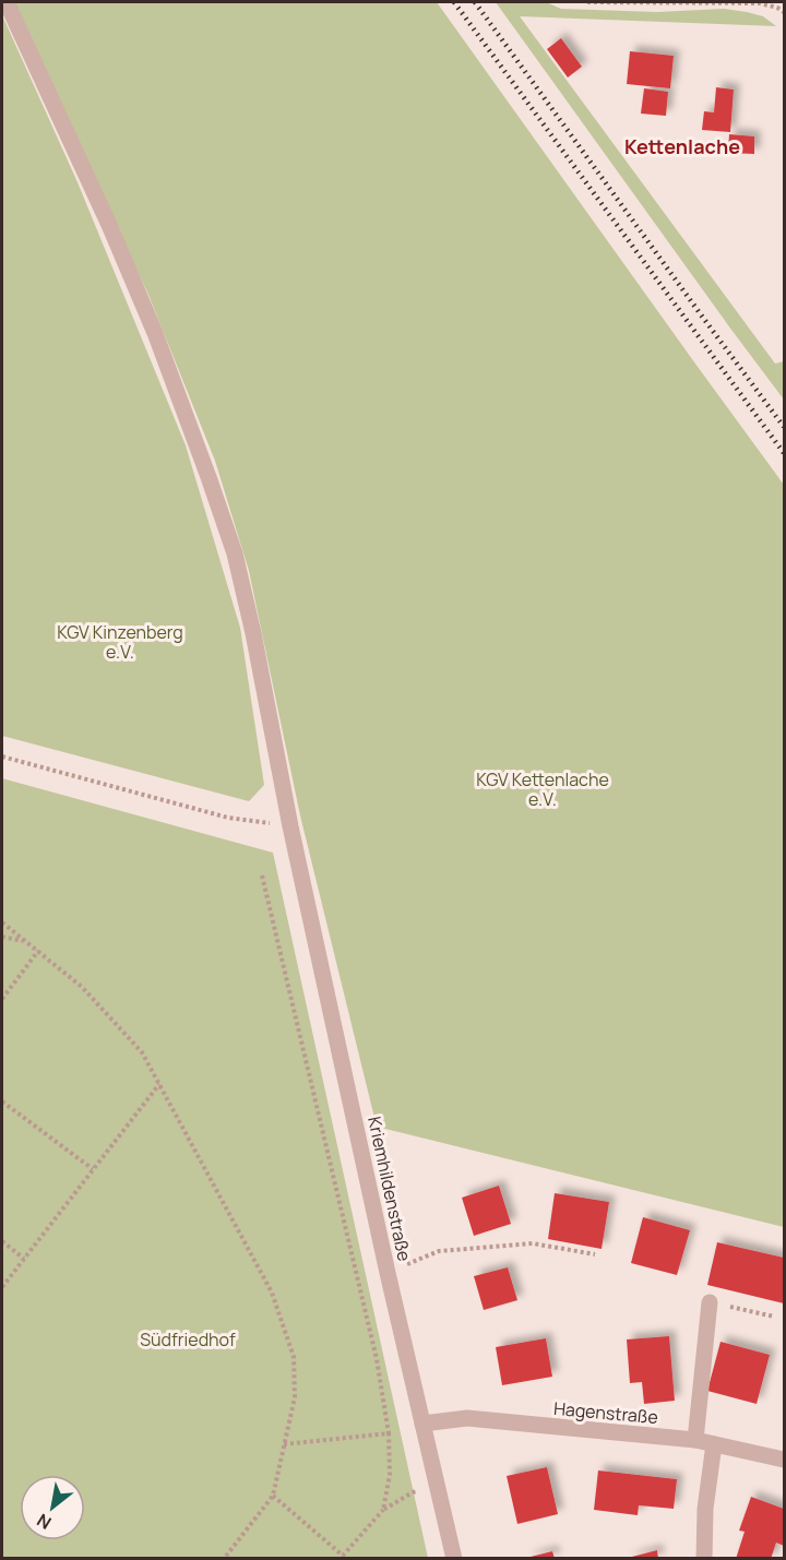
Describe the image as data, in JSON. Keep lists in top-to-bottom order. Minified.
{"streets":{"street":["Kriemhildenstraße","Hagenstraße"]},"crossings":[["Kriemhildenstraße","Hagenstraße"]],"districts":["Kettenlache"],"parks":["KGV Kinzenberg e.V.","KGV Kettenlache e.V.","Südfriedhof"],"north":"bottom left"}
